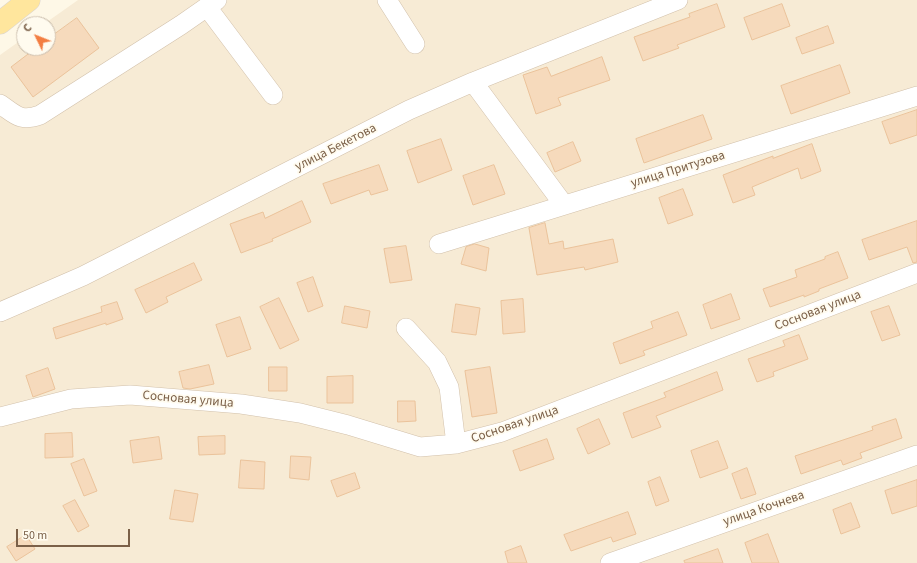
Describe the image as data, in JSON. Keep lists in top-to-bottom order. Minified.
{"streets":{"street":["улица Бекетова","улица Притузова","Сосновая улица","улица Кочнева"]},"scale_bar":"50 m","north":"top left"}
